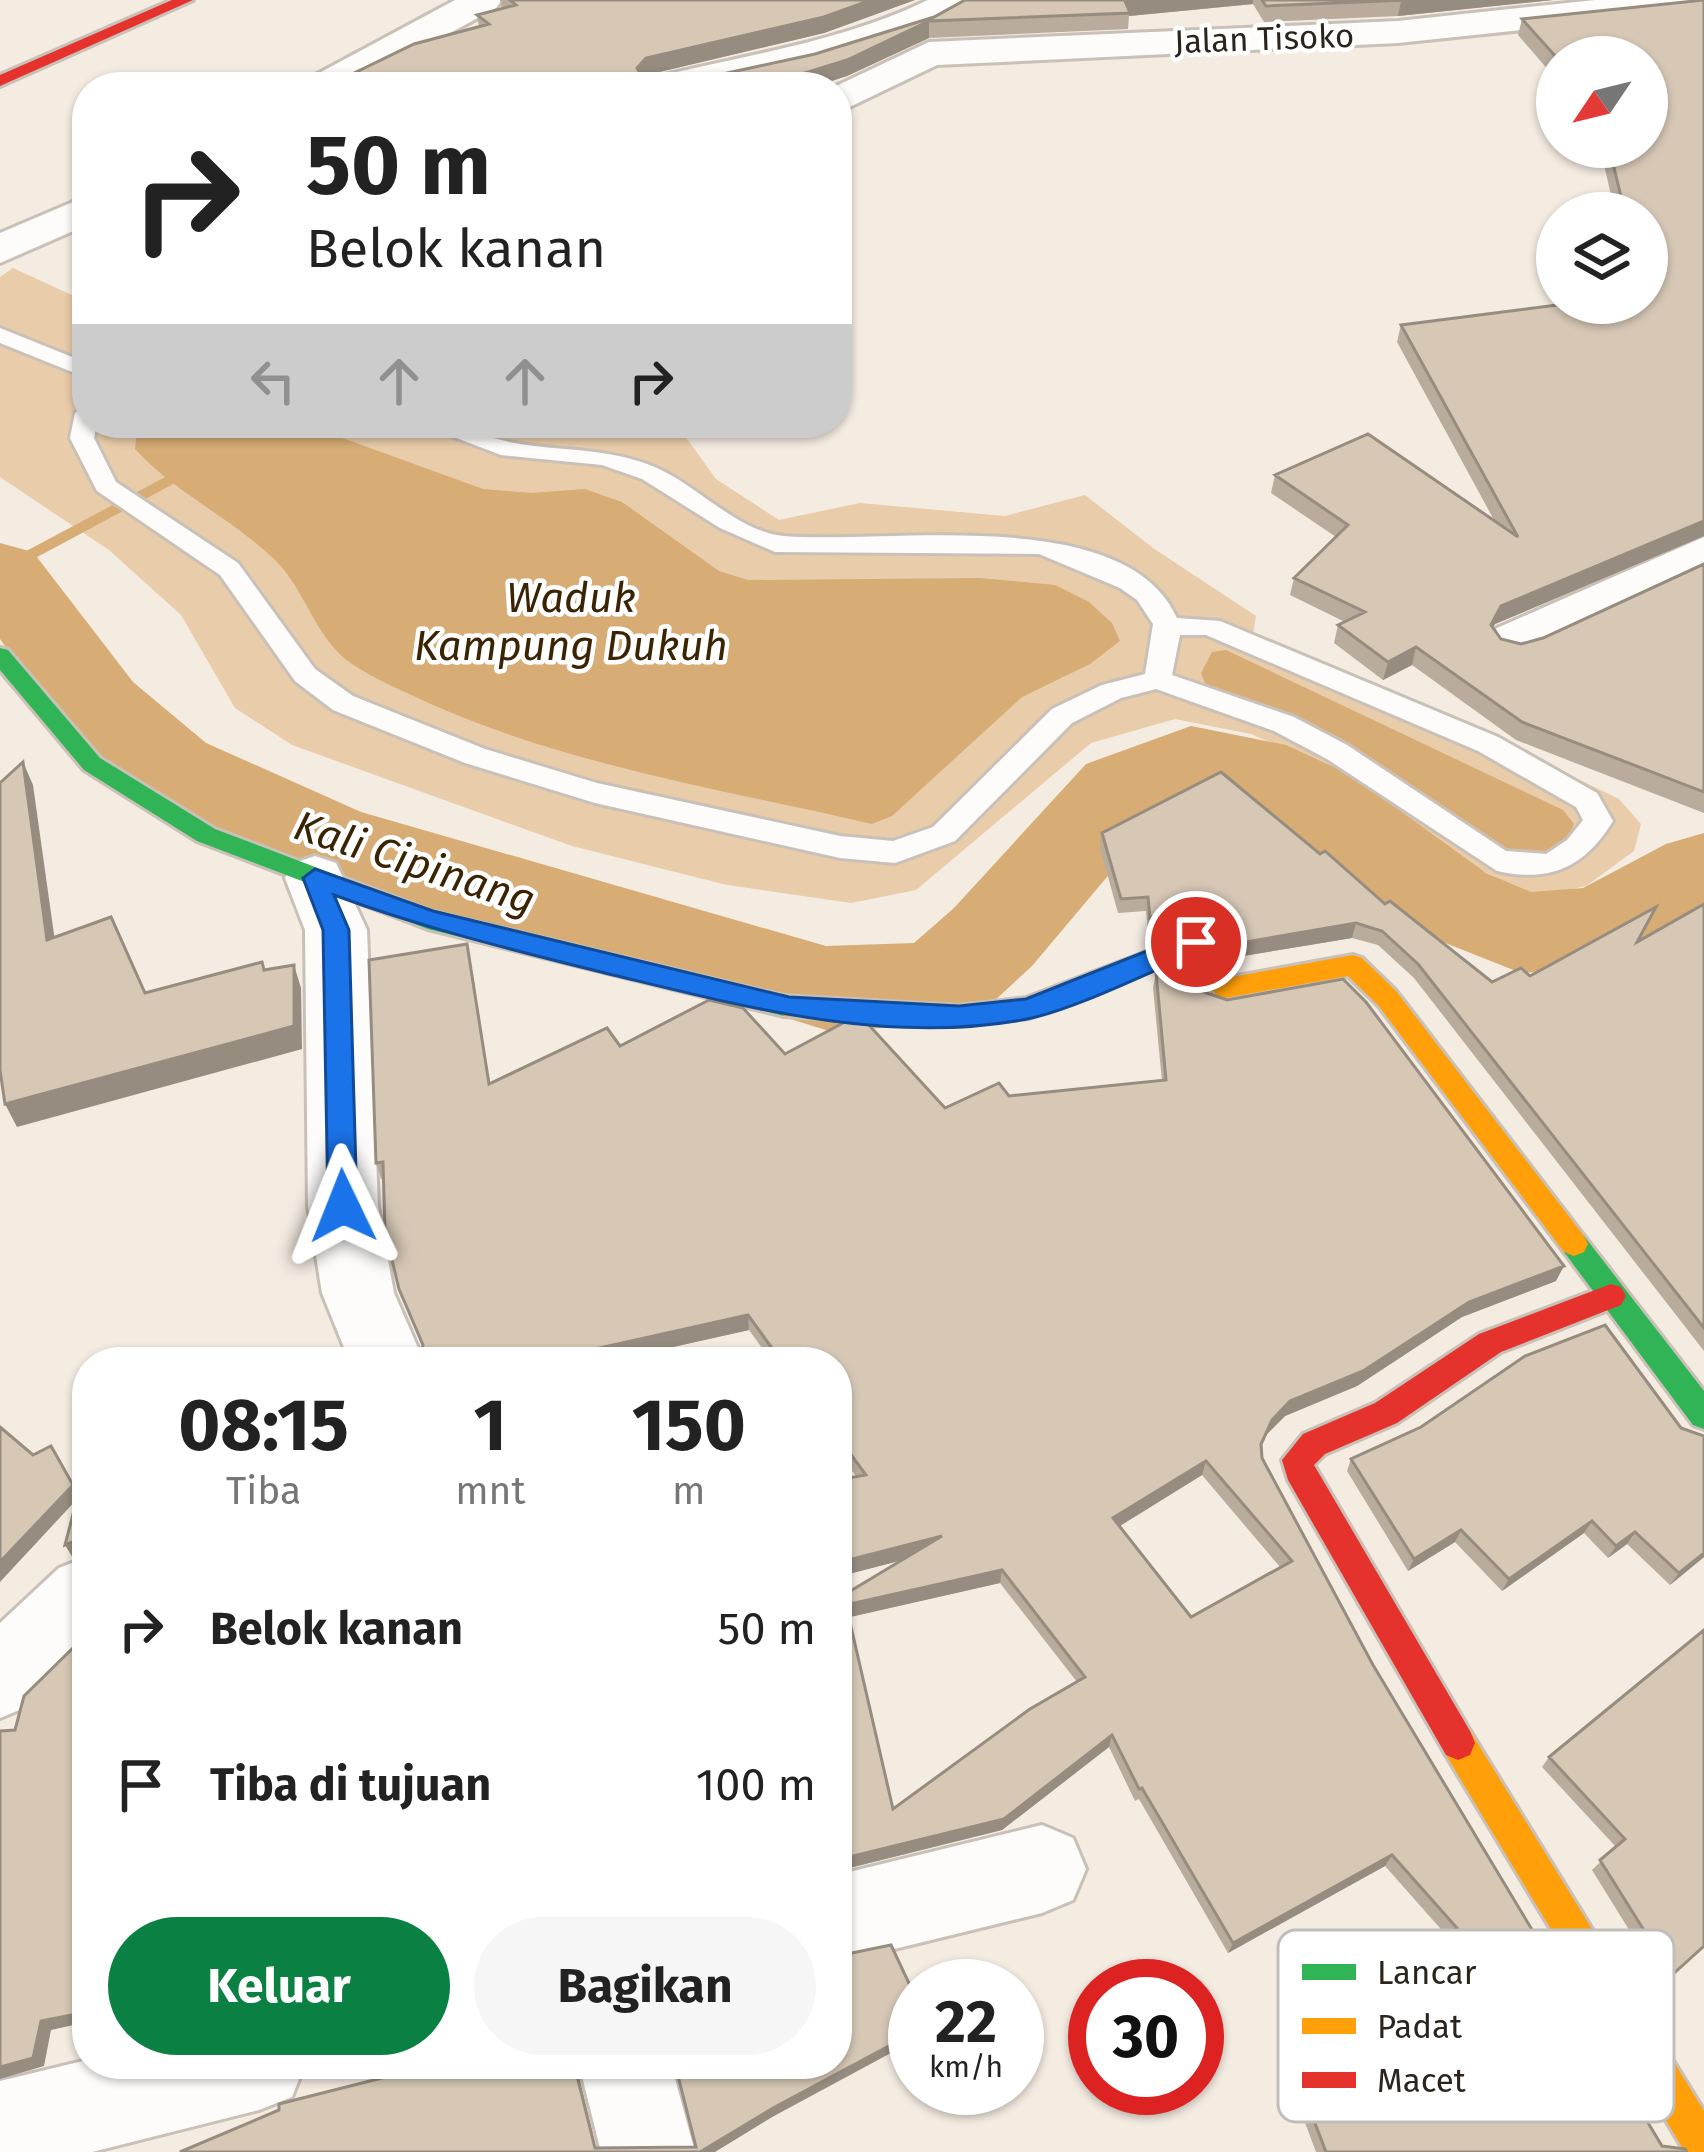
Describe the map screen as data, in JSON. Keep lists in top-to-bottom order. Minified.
{"streets":{"street":["Jalan Tisoko"]},"water":["Waduk Kampung Dukuh","Kali Cipinang"],"legend":["Lancar","Padat","Macet"],"north":"bottom left","page":{"turn":["50 m","Belok kanan"],"eta":["08:15","Tiba","1","mnt","150","m"],"list":[{"name":"Belok kanan","value":"50 m"},{"name":"Tiba di tujuan","value":"100 m"}],"buttons":["Keluar","Bagikan"],"speed":"22 km/h","limit":"30"}}
